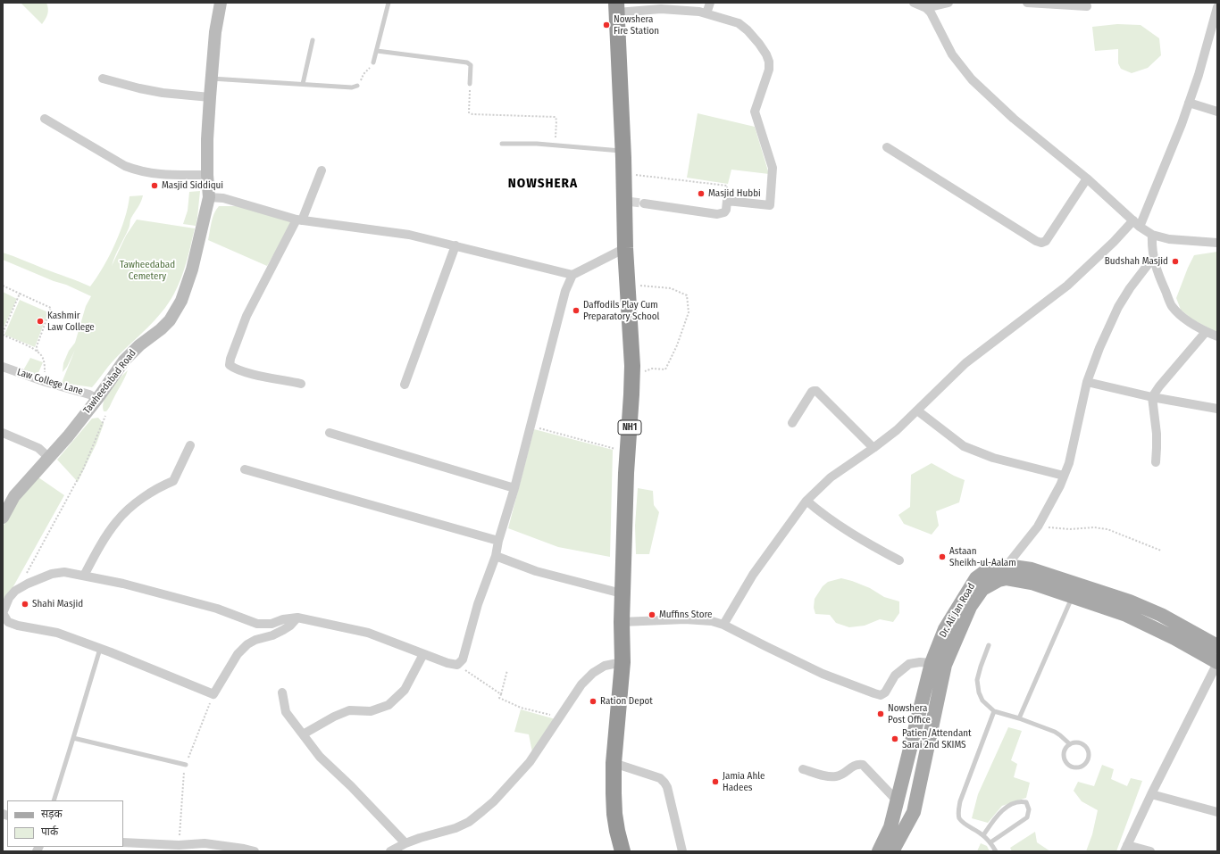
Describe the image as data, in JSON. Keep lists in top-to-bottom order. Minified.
{"streets":{"highway":["NH1"],"main road":["Dr. Ali Jan Road"],"street":["Law College Lane","Tawheedabad Road"]},"crossings":[["Law College Lane","Tawheedabad Road"]],"districts":["NOWSHERA"],"parks":["Tawheedabad Cemetery"],"places":["Nowshera Fire Station","Masjid Siddiqui","Masjid Hubbi","Budshah Masjid","Daffodils Play Cum Preparatory School","Kashmir Law College","Astaan Sheikh-ul-Aalam","Shahi Masjid","Muffins Store","Ration Depot","Nowshera Post Office","Patien/Attendant Sarai 2nd SKIMS","Jamia Ahle Hadees"],"legend":["सड़क","पार्क"]}
